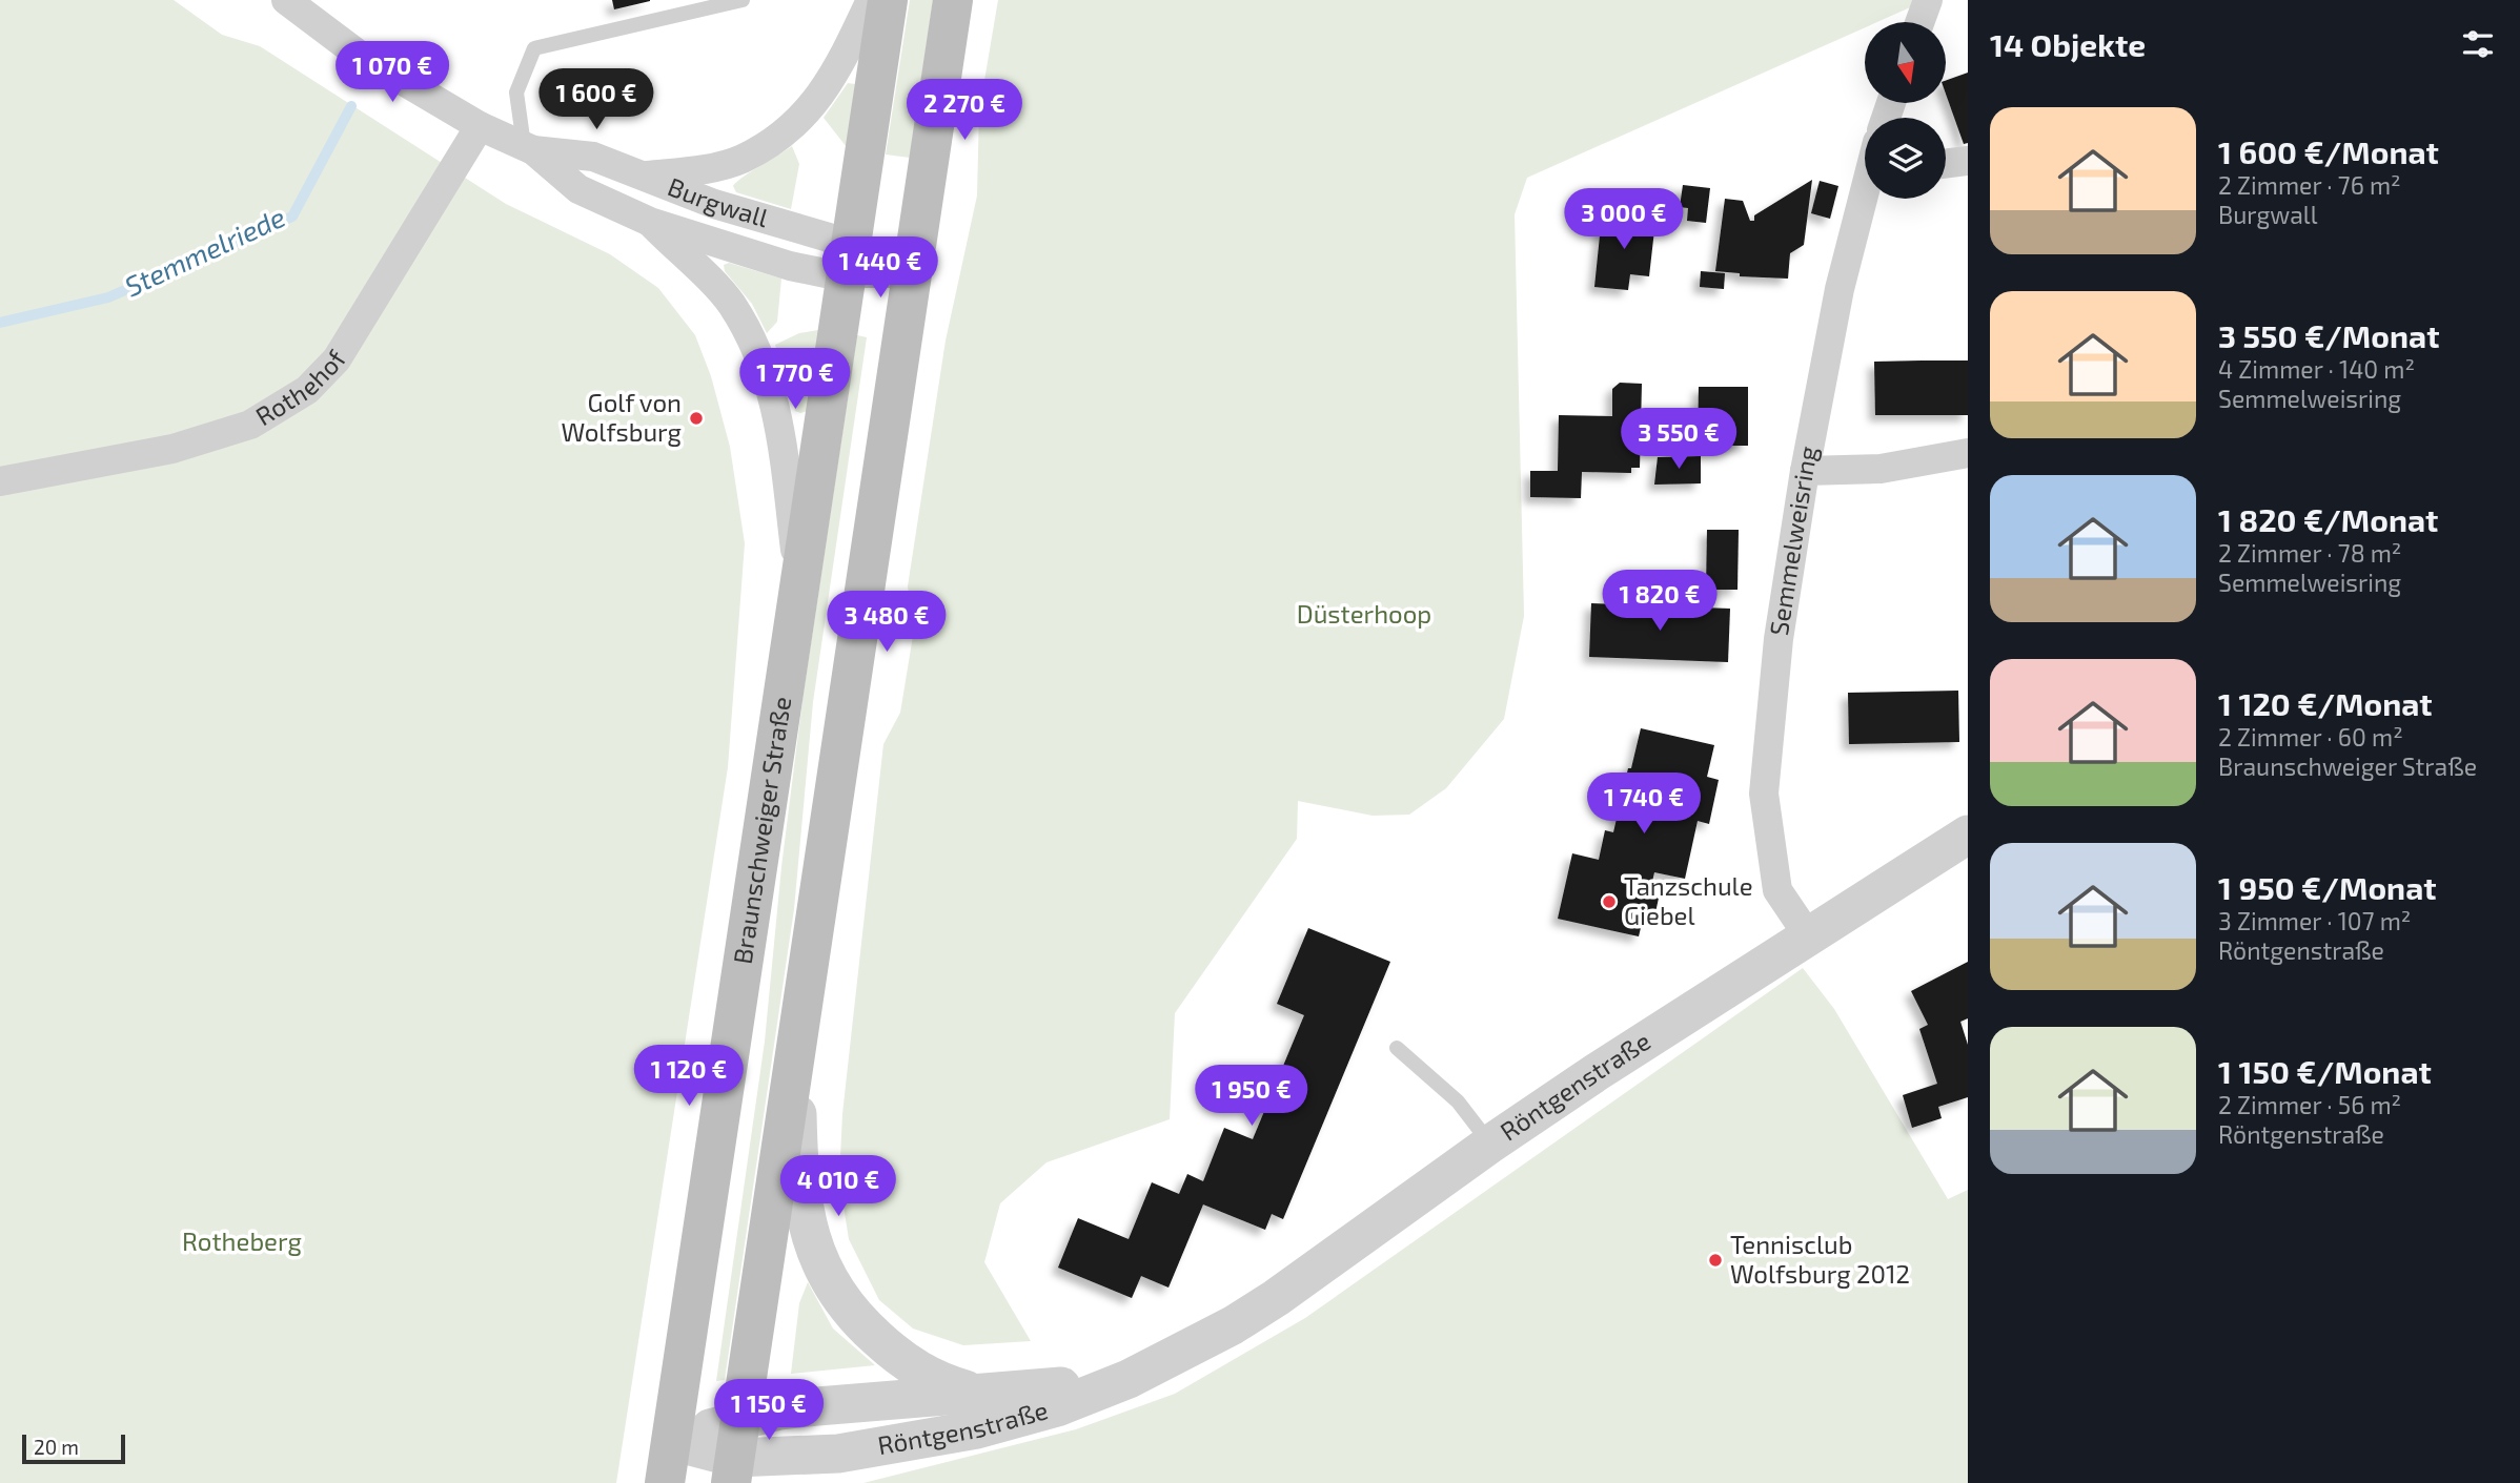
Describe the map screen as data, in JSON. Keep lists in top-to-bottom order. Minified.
{"streets":{"main road":["Braunschweiger Straße"],"street":["Burgwall","Rothehof","Semmelweisring","Röntgenstraße"]},"crossings":[["Burgwall","Rothehof"],["Burgwall","Braunschweiger Straße"],["Semmelweisring","Röntgenstraße"],["Braunschweiger Straße","Röntgenstraße"]],"water":["Stemmelriede"],"parks":["Düsterhoop","Rotheberg"],"places":["Golf von Wolfsburg","Tanzschule Giebel","Tennisclub Wolfsburg 2012"],"scale_bar":"20 m","north":"bottom","page":{"heading":"14 Objekte","price":["1 070 €","1 600 €","2 270 €","3 000 €","1 440 €","1 770 €","3 550 €","1 820 €","3 480 €","1 740 €","1 120 €","1 950 €","4 010 €","1 150 €"],"list":[{"name":"1 600 €/Monat","note":"2 Zimmer · 76 m² · Burgwall"},{"name":"3 550 €/Monat","note":"4 Zimmer · 140 m² · Semmelweisring"},{"name":"1 820 €/Monat","note":"2 Zimmer · 78 m² · Semmelweisring"},{"name":"1 120 €/Monat","note":"2 Zimmer · 60 m² · Braunschweiger Straße"},{"name":"1 950 €/Monat","note":"3 Zimmer · 107 m² · Röntgenstraße"},{"name":"1 150 €/Monat","note":"2 Zimmer · 56 m² · Röntgenstraße"}],"scale":"20 m"}}
